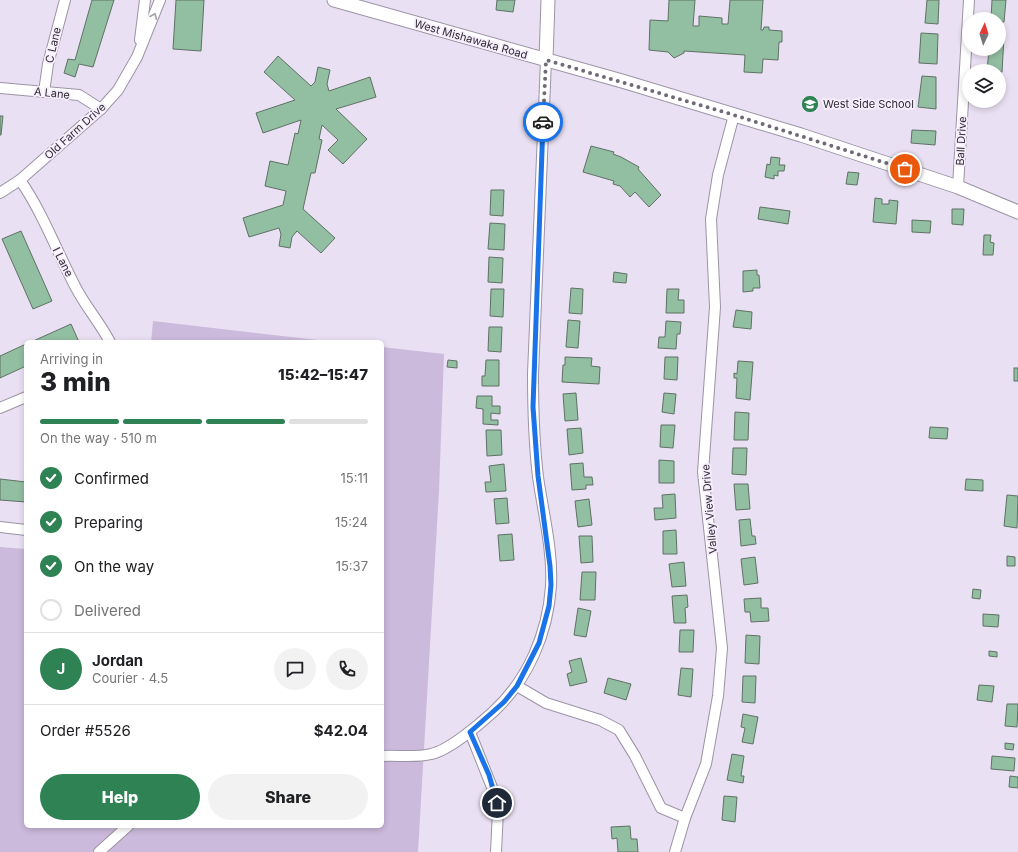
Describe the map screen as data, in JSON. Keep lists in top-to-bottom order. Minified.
{"streets":{"main road":["West Mishawaka Road"],"street":["C Lane","A Lane","Old Farm Drive","Ball Drive","I Lane","Valley View Drive"]},"crossings":[["West Mishawaka Road","Ball Drive"],["West Mishawaka Road","Valley View Drive"],["C Lane","A Lane"],["A Lane","Old Farm Drive"],["Old Farm Drive","I Lane"]],"places":{"school or university":["West Side School"]},"north":"top","page":{"heading":["3 min","Arriving in","15:42–15:47"],"panel":["Jordan","Courier · 4.5","Order #5526","$42.04"],"bar":"On the way · 510 m","list":[["Confirmed","15:11"],["Preparing","15:24"],["On the way","15:37"],"Delivered"],"round":"J","buttons":["Help","Share"]}}
